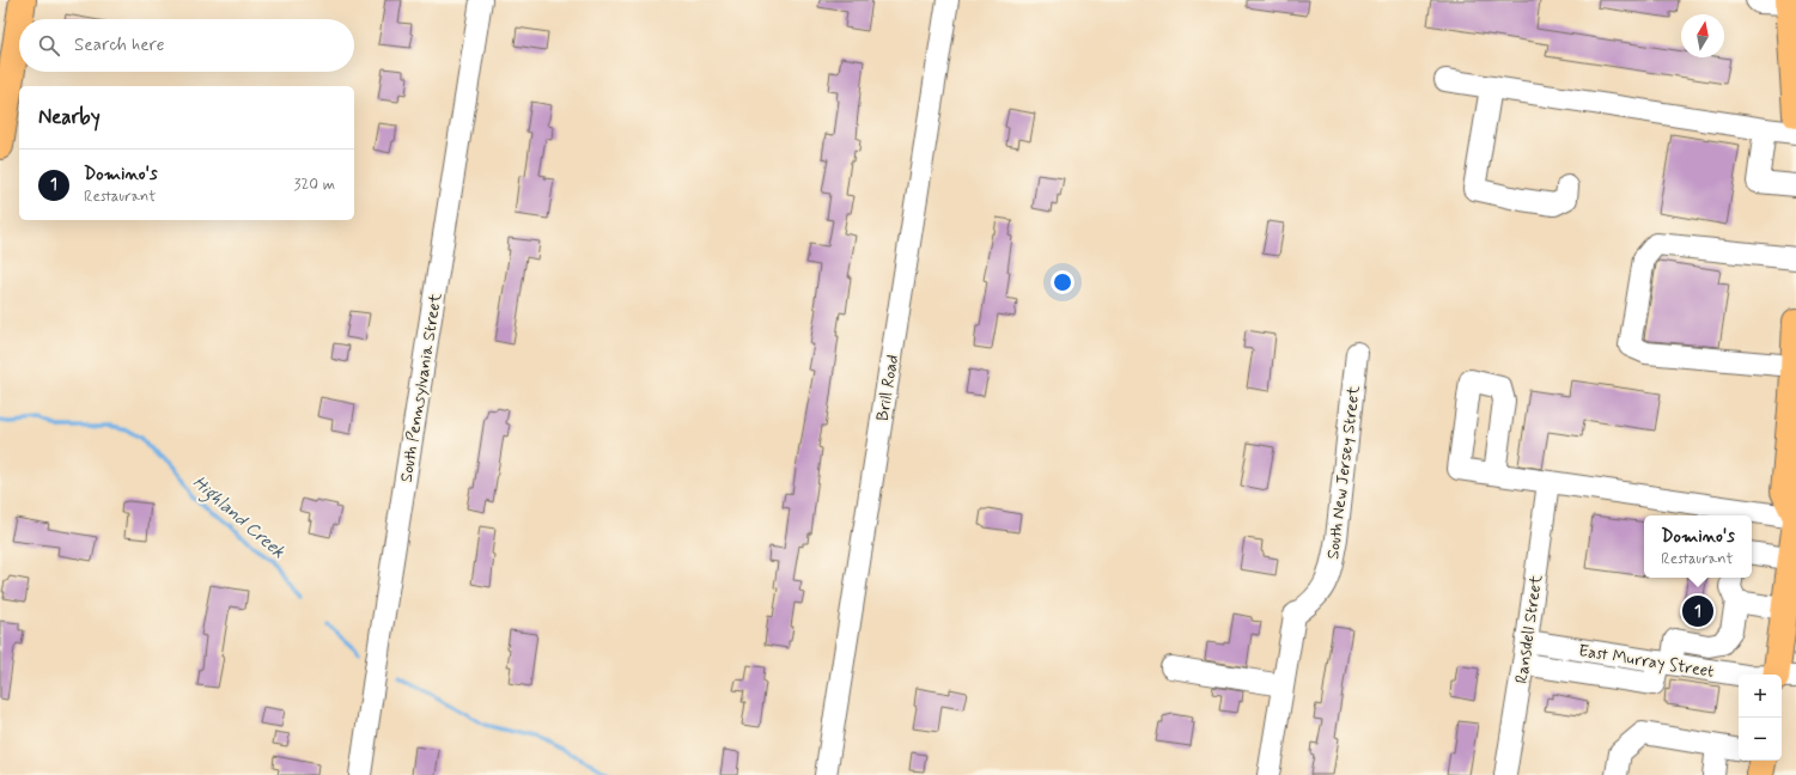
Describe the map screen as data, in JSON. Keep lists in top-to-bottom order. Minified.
{"streets":{"street":["South Pennsylvania Street","Brill Road","South New Jersey Street","Ransdell Street","East Murray Street"]},"crossings":[["Ransdell Street","East Murray Street"]],"water":["Highland Creek"],"north":"top","page":{"search":"Search here","heading":"Nearby","list":[{"mark":"1","name":"Domino's","note":"Restaurant","value":"320 m"}],"popup":["Domino's","Restaurant"],"pins":"1","map_buttons":["+","−"]}}
